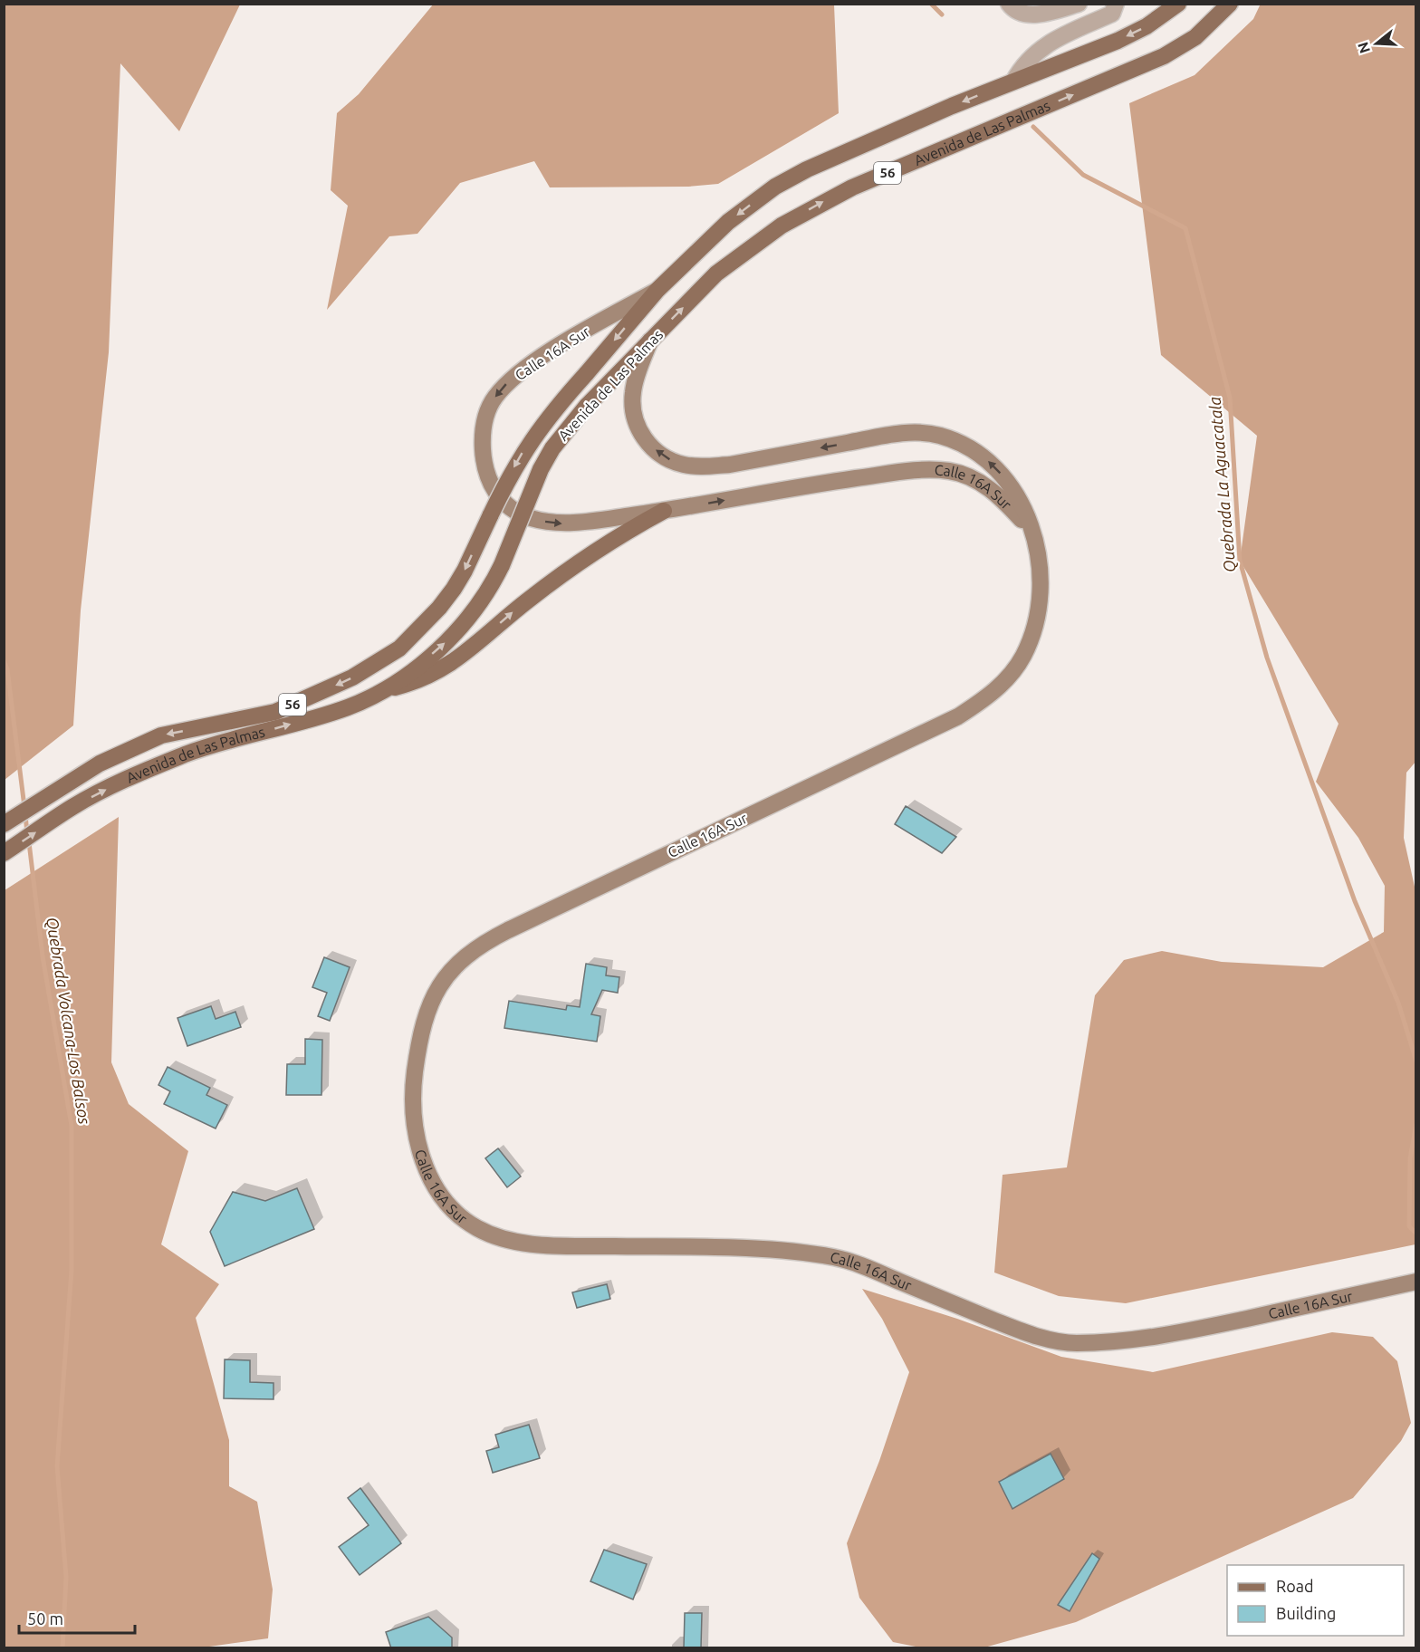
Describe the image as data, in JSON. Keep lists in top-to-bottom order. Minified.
{"streets":{"main road":["Avenida de Las Palmas","56","Calle 16A Sur"]},"crossings":[["Avenida de Las Palmas","Calle 16A Sur"]],"water":["Quebrada La Aguacatala","Quebrada Volcana-Los Balsos"],"legend":["Road","Building"],"scale_bar":"50 m","north":"left"}
